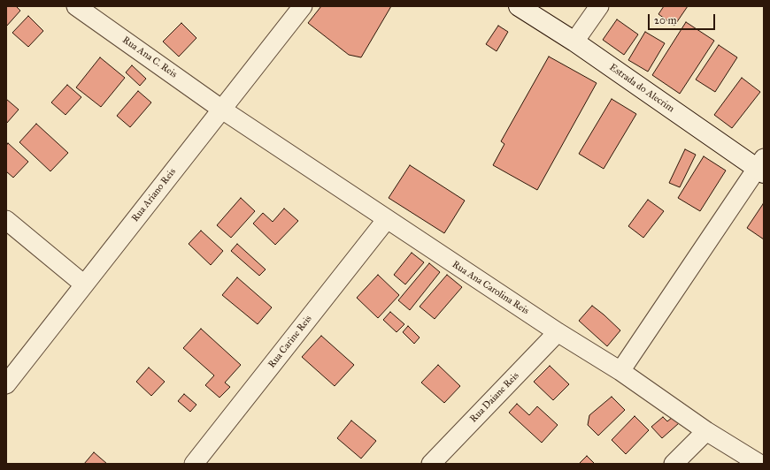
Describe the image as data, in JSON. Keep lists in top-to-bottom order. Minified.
{"streets":{"street":["Rua Ana C. Reis","Estrada do Alecrim","Rua Ariano Reis","Rua Ana Carolina Reis","Rua Carine Reis","Rua Daiane Reis"]},"crossings":[["Rua Ana C. Reis","Rua Ariano Reis"],["Rua Ana C. Reis","Rua Ana Carolina Reis"],["Rua Ariano Reis","Rua Ana Carolina Reis"],["Rua Ana Carolina Reis","Rua Carine Reis"],["Rua Ana Carolina Reis","Rua Daiane Reis"]],"scale_bar":"20 m"}
